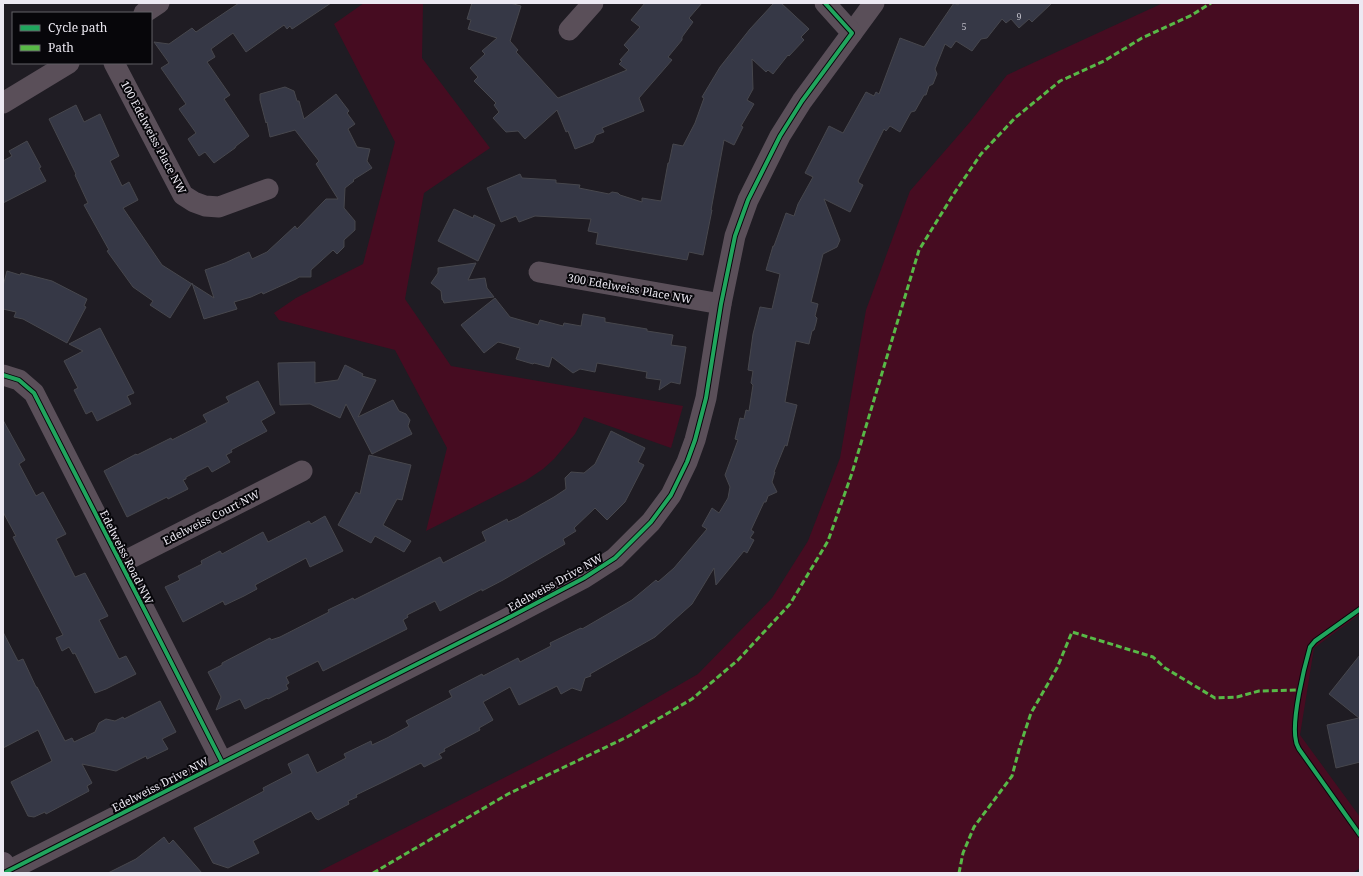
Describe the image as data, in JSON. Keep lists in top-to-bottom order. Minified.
{"streets":{"street":["100 Edelweiss Place NW","300 Edelweiss Place NW","Edelweiss Court NW","Edelweiss Road NW","Edelweiss Drive NW"]},"crossings":[["300 Edelweiss Place NW","Edelweiss Drive NW"],["Edelweiss Court NW","Edelweiss Road NW"],["Edelweiss Road NW","Edelweiss Drive NW"]],"house_numbers":["9","5"],"legend":["Cycle path","Path"]}
